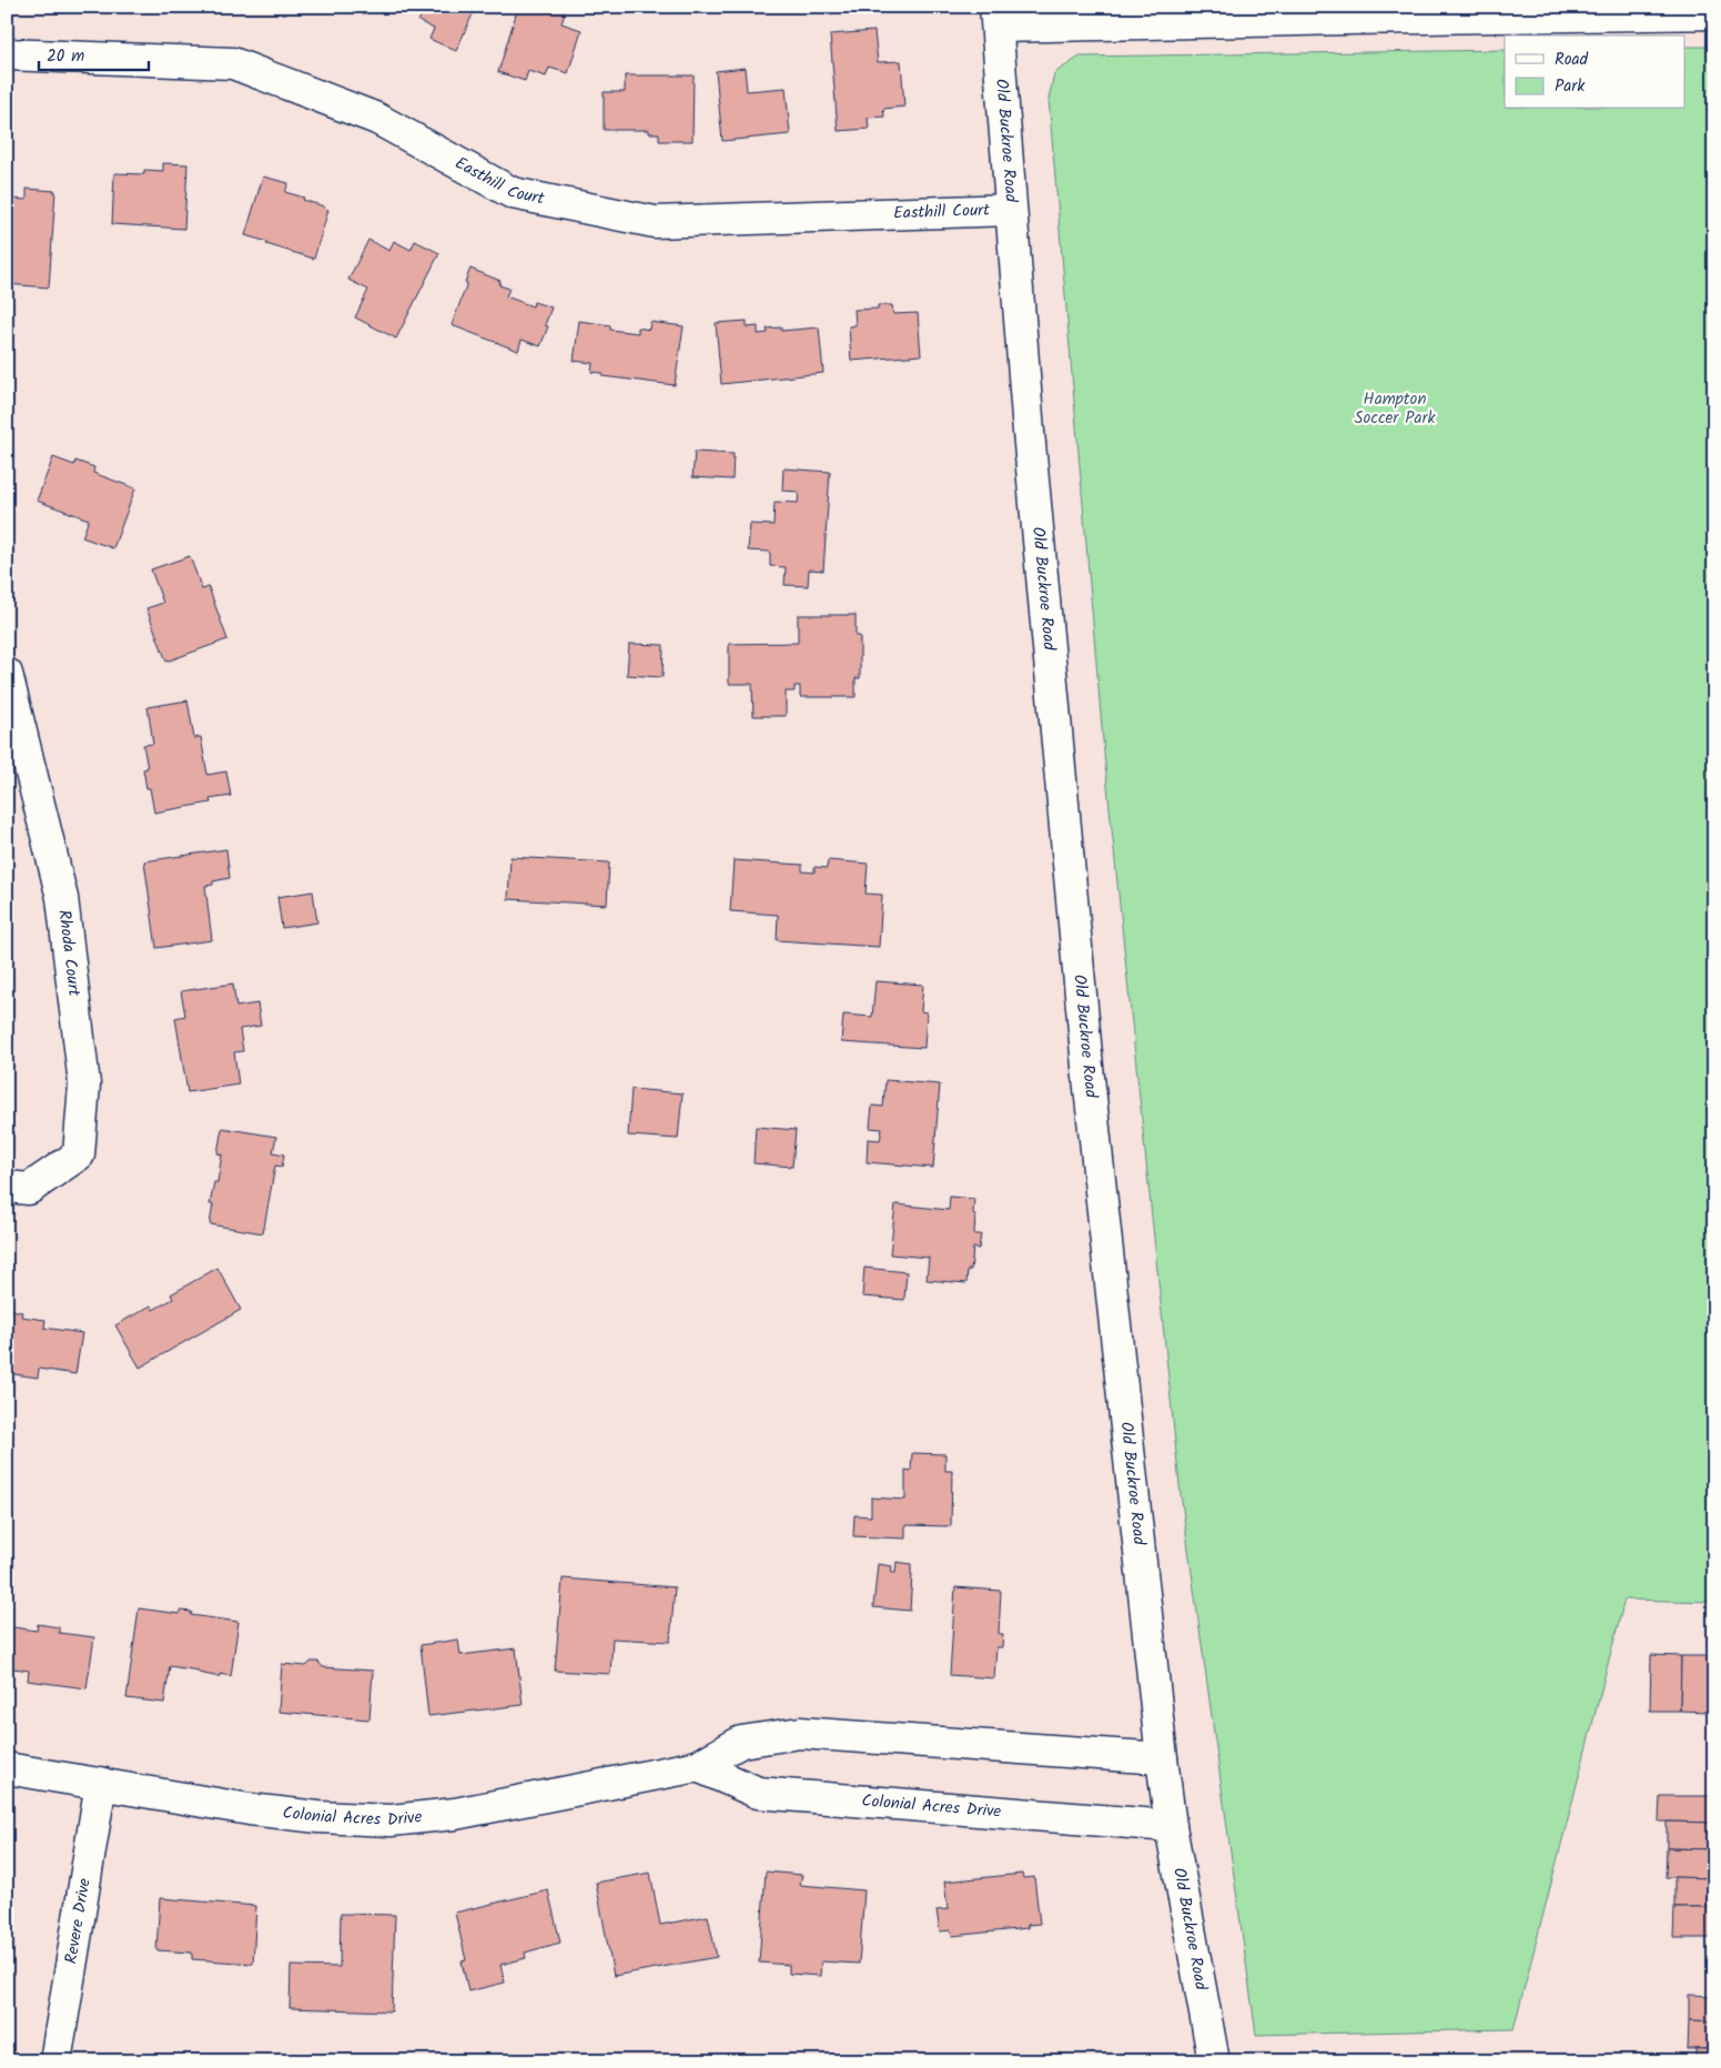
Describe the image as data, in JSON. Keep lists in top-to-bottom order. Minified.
{"streets":{"street":["Old Buckroe Road","Easthill Court","Rhoda Court","Colonial Acres Drive","Revere Drive"]},"crossings":[["Old Buckroe Road","Easthill Court"],["Old Buckroe Road","Colonial Acres Drive"],["Colonial Acres Drive","Revere Drive"]],"parks":["Hampton Soccer Park"],"legend":["Road","Park"],"scale_bar":"20 m"}
